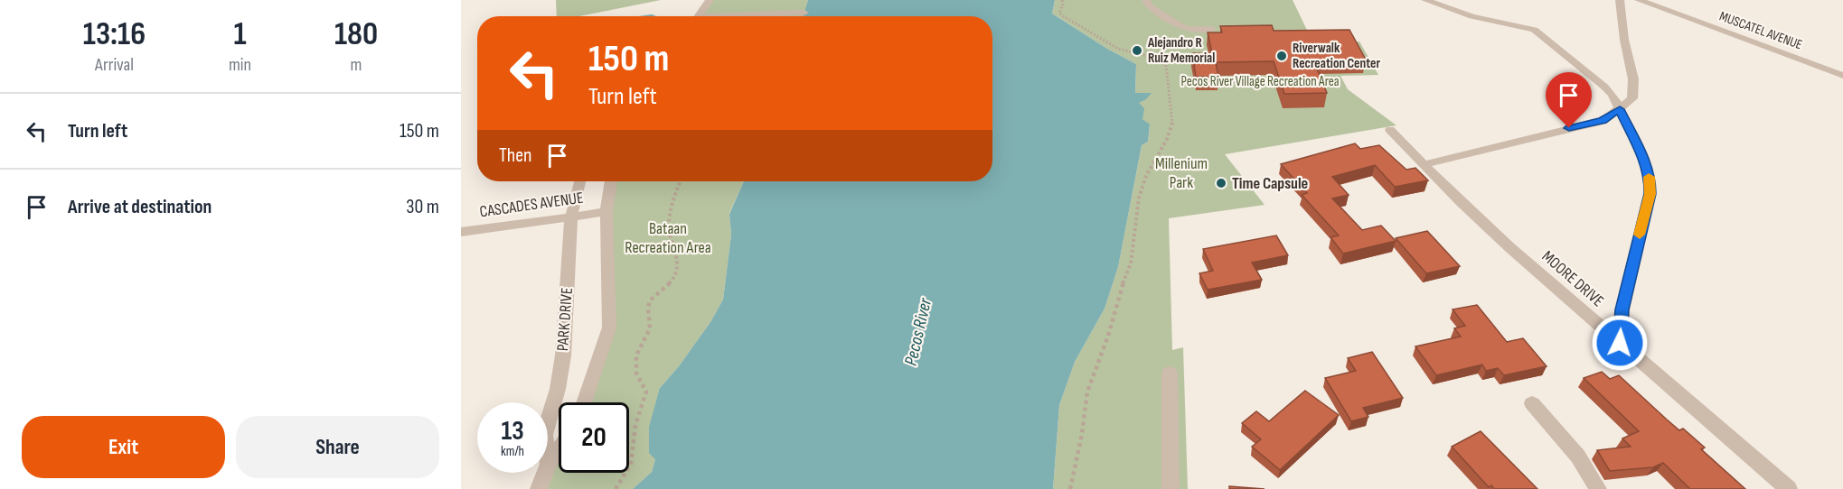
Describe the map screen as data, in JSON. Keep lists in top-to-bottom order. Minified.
{"streets":{"street":["MUSCATEL AVENUE","CASCADES AVENUE","MOORE DRIVE","PARK DRIVE"]},"crossings":[["CASCADES AVENUE","PARK DRIVE"]],"water":["Pecos River"],"parks":["Pecos River Village Recreation Area","Millenium Park","Bataan Recreation Area"],"places":["Alejandro R Ruiz Memorial","Riverwalk Recreation Center","Time Capsule"],"page":{"eta":["13:16","Arrival","1","min","180","m"],"turn":["150 m","Turn left"],"list":[{"name":"Turn left","value":"150 m"},{"name":"Arrive at destination","value":"30 m"}],"then":"Then","speed":"13 km/h","limit":"20","buttons":["Exit","Share"]}}
